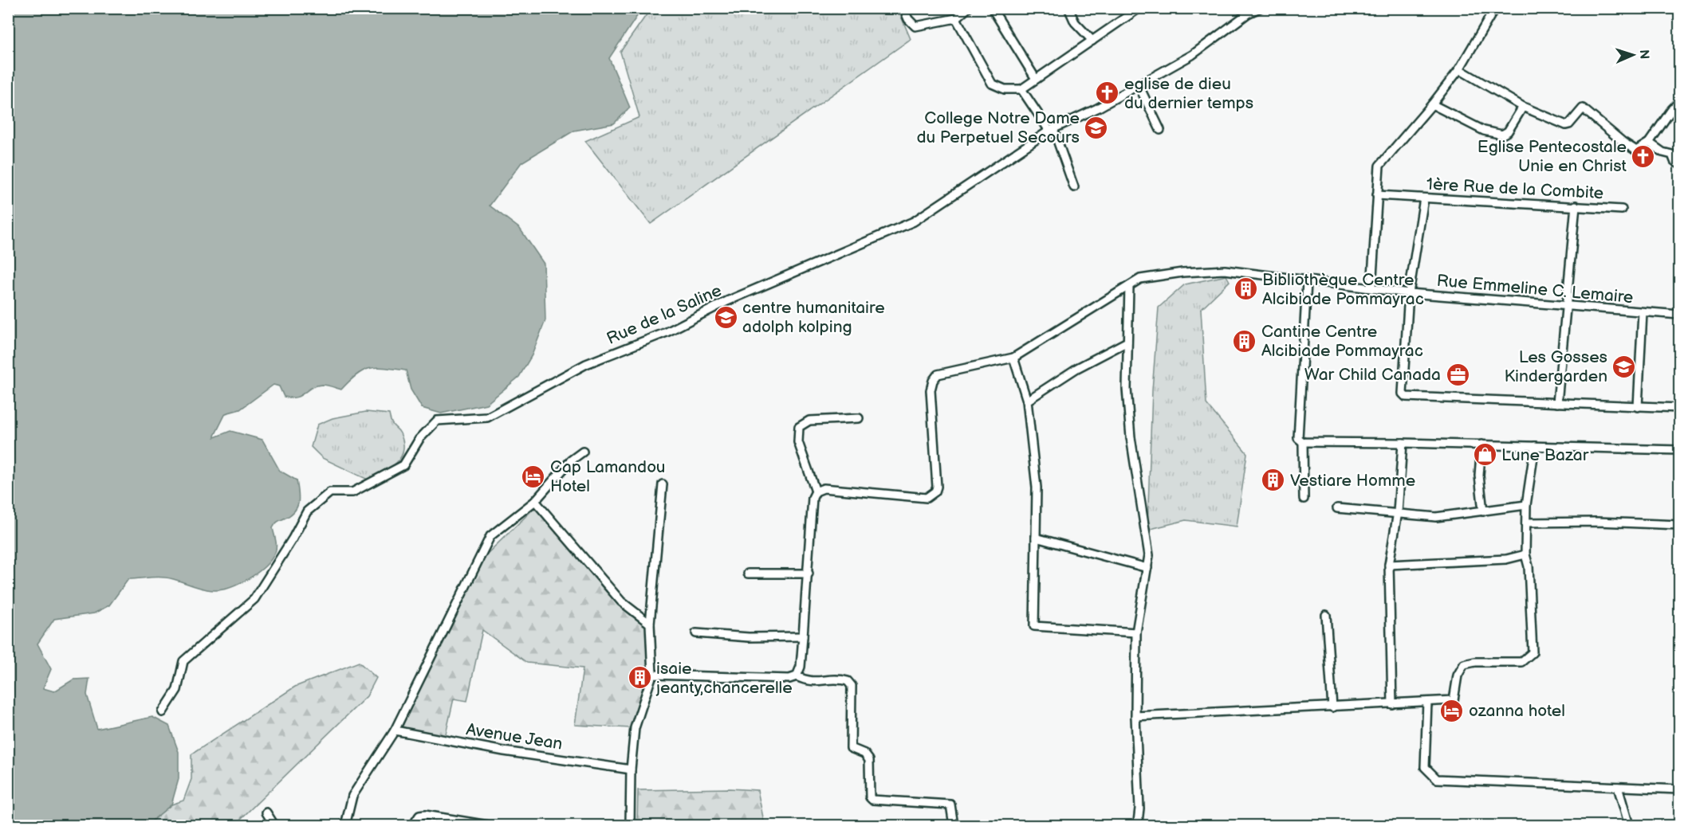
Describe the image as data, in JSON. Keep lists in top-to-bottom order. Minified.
{"streets":{"street":["1ère Rue de la Combite","Rue Emmeline C. Lemaire","Rue de la Saline","Avenue Jean"]},"places":{"church":["eglise de dieu du dernier temps","Eglise Pentecostale Unie en Christ"],"school or university":["College Notre Dame du Perpetuel Secours","centre humanitaire adolph kolping","Les Gosses Kindergarden"],"building":["Bibliothèque Centre Alcibiade Pommayrac","Cantine Centre Alcibiade Pommayrac","Vestiare Homme","isaie jeanty,chancerelle"],"office":["War Child Canada"],"shop":["Lune Bazar"],"hotel":["Cap Lamandou Hotel","ozanna hotel"]},"north":"right"}
